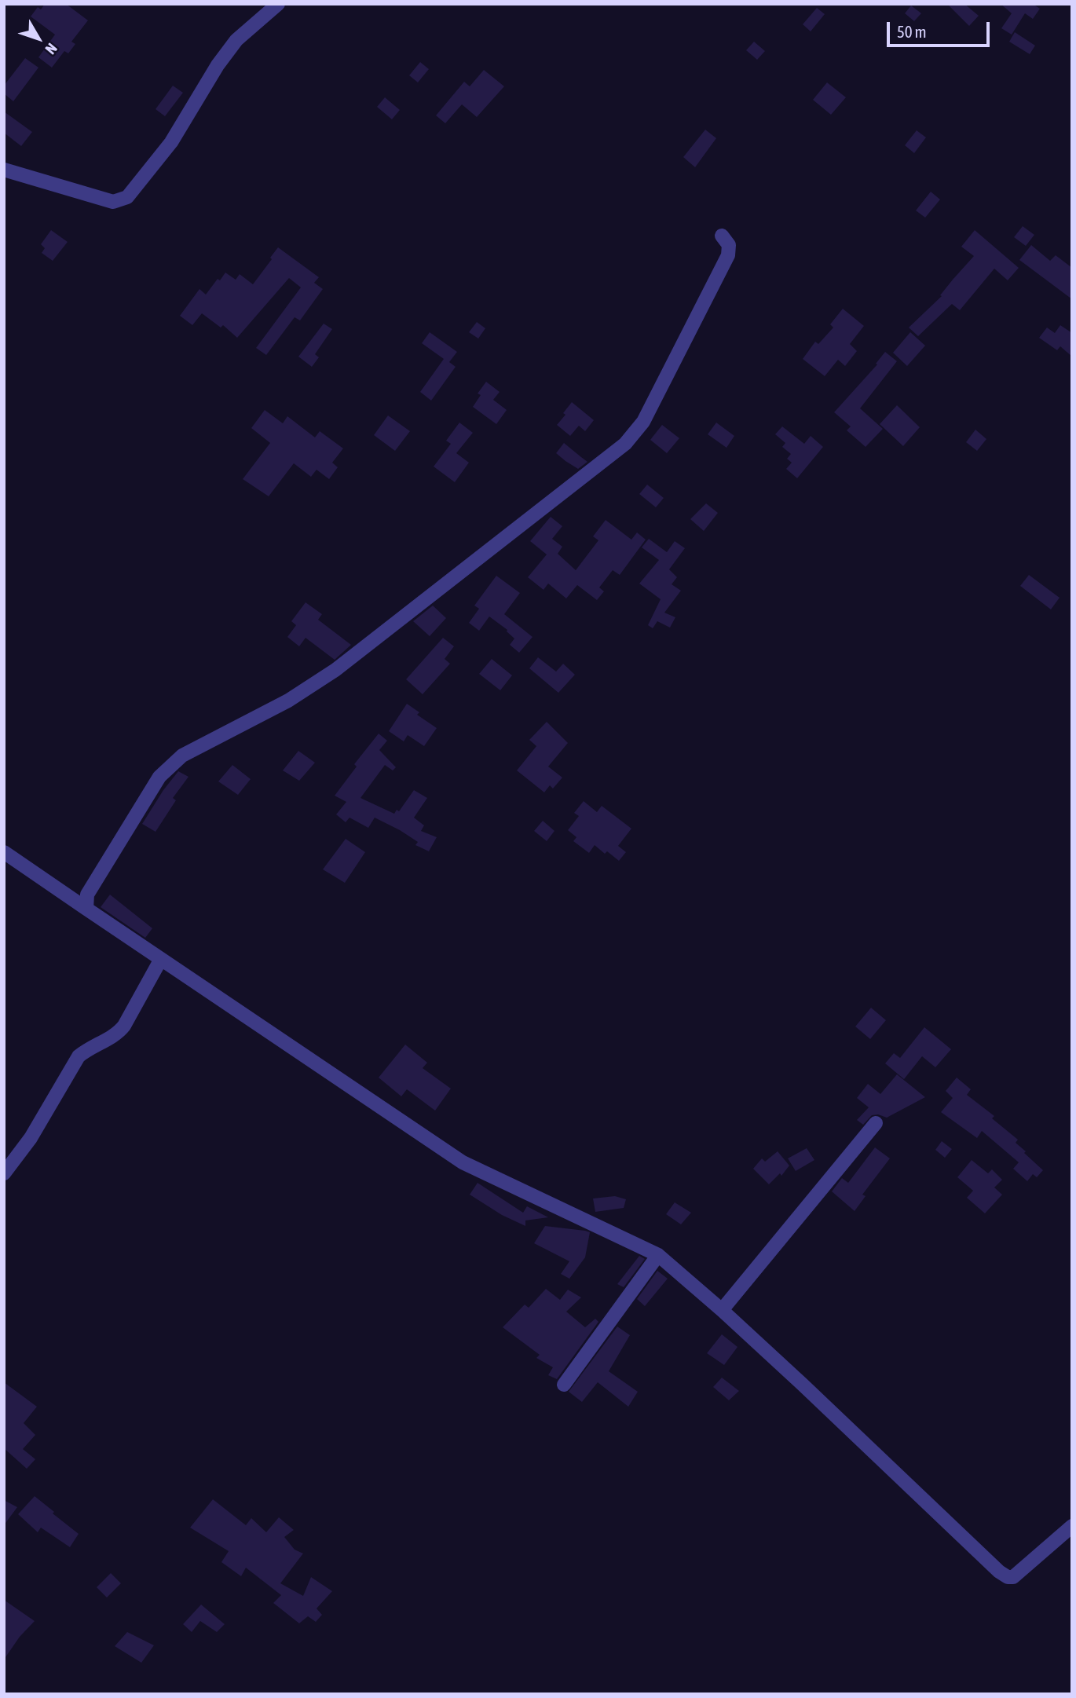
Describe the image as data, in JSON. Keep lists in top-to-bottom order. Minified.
{"scale_bar":"50 m","north":"bottom right"}
